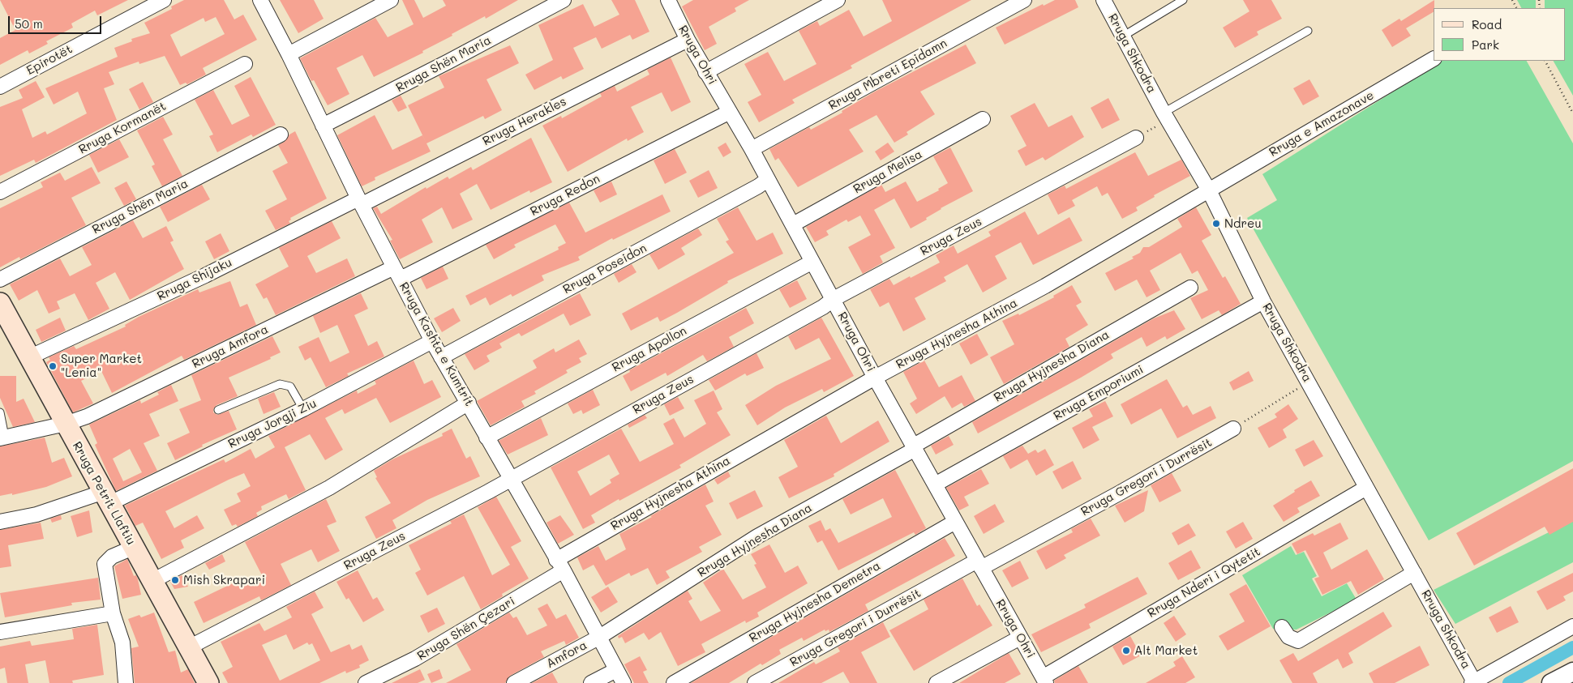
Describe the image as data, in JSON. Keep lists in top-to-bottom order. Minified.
{"streets":{"main road":["Rruga Petrit Llaftiu"],"street":["Rruga Shkodra","Rruga Ohri","Epirotët","Rruga Shën Maria","Rruga Mbreti Epidamn","Rruga Herakles","Rruga e Amazonave","Rruga Kormanët","Rruga Melisa","Rruga Redon","Rruga Zeus","Rruga Poseidon","Rruga Shijaku","Rruga Hyjnesha Athina","Rruga Kashta e Kumtrit","Rruga Amfora","Rruga Apollon","Rruga Hyjnesha Diana","Rruga Emporiumi","Rruga Jorgji Ziu","Rruga Gregori i Durrësit","Rruga Nderi i Qytetit","Rruga Hyjnesha Demetra","Rruga Shën Çezari","Amfora"]},"crossings":[["Rruga Shkodra","Rruga e Amazonave"],["Rruga Shkodra","Rruga Hyjnesha Athina"],["Rruga Shkodra","Rruga Emporiumi"],["Rruga Shkodra","Rruga Nderi i Qytetit"],["Rruga Ohri","Rruga Mbreti Epidamn"],["Rruga Ohri","Rruga Herakles"],["Rruga Ohri","Rruga Melisa"],["Rruga Ohri","Rruga Redon"],["Rruga Ohri","Rruga Zeus"],["Rruga Ohri","Rruga Poseidon"],["Rruga Ohri","Rruga Hyjnesha Athina"],["Rruga Ohri","Rruga Apollon"],["Rruga Ohri","Rruga Hyjnesha Diana"],["Rruga Ohri","Rruga Emporiumi"],["Rruga Ohri","Rruga Gregori i Durrësit"],["Rruga Ohri","Rruga Nderi i Qytetit"],["Rruga Ohri","Rruga Hyjnesha Demetra"],["Rruga Shën Maria","Rruga Kashta e Kumtrit"],["Rruga Herakles","Rruga Shijaku"],["Rruga Herakles","Rruga Kashta e Kumtrit"],["Rruga e Amazonave","Rruga Hyjnesha Athina"],["Rruga Redon","Rruga Kashta e Kumtrit"],["Rruga Redon","Rruga Amfora"],["Rruga Zeus","Rruga Kashta e Kumtrit"],["Rruga Zeus","Rruga Petrit Llaftiu"],["Rruga Poseidon","Rruga Kashta e Kumtrit"],["Rruga Shijaku","Rruga Kashta e Kumtrit"],["Rruga Shijaku","Rruga Petrit Llaftiu"],["Rruga Hyjnesha Athina","Rruga Kashta e Kumtrit"],["Rruga Hyjnesha Athina","Rruga Shën Çezari"],["Rruga Kashta e Kumtrit","Rruga Amfora"],["Rruga Kashta e Kumtrit","Rruga Apollon"],["Rruga Kashta e Kumtrit","Rruga Hyjnesha Diana"],["Rruga Kashta e Kumtrit","Rruga Jorgji Ziu"],["Rruga Kashta e Kumtrit","Rruga Shën Çezari"],["Rruga Kashta e Kumtrit","Amfora"],["Rruga Amfora","Rruga Petrit Llaftiu"],["Rruga Hyjnesha Diana","Amfora"],["Rruga Jorgji Ziu","Rruga Petrit Llaftiu"]],"places":["Ndreu","Super Market \"Lenia\"","Mish Skrapari","Alt Market"],"legend":["Road","Park"],"scale_bar":"50 m"}
